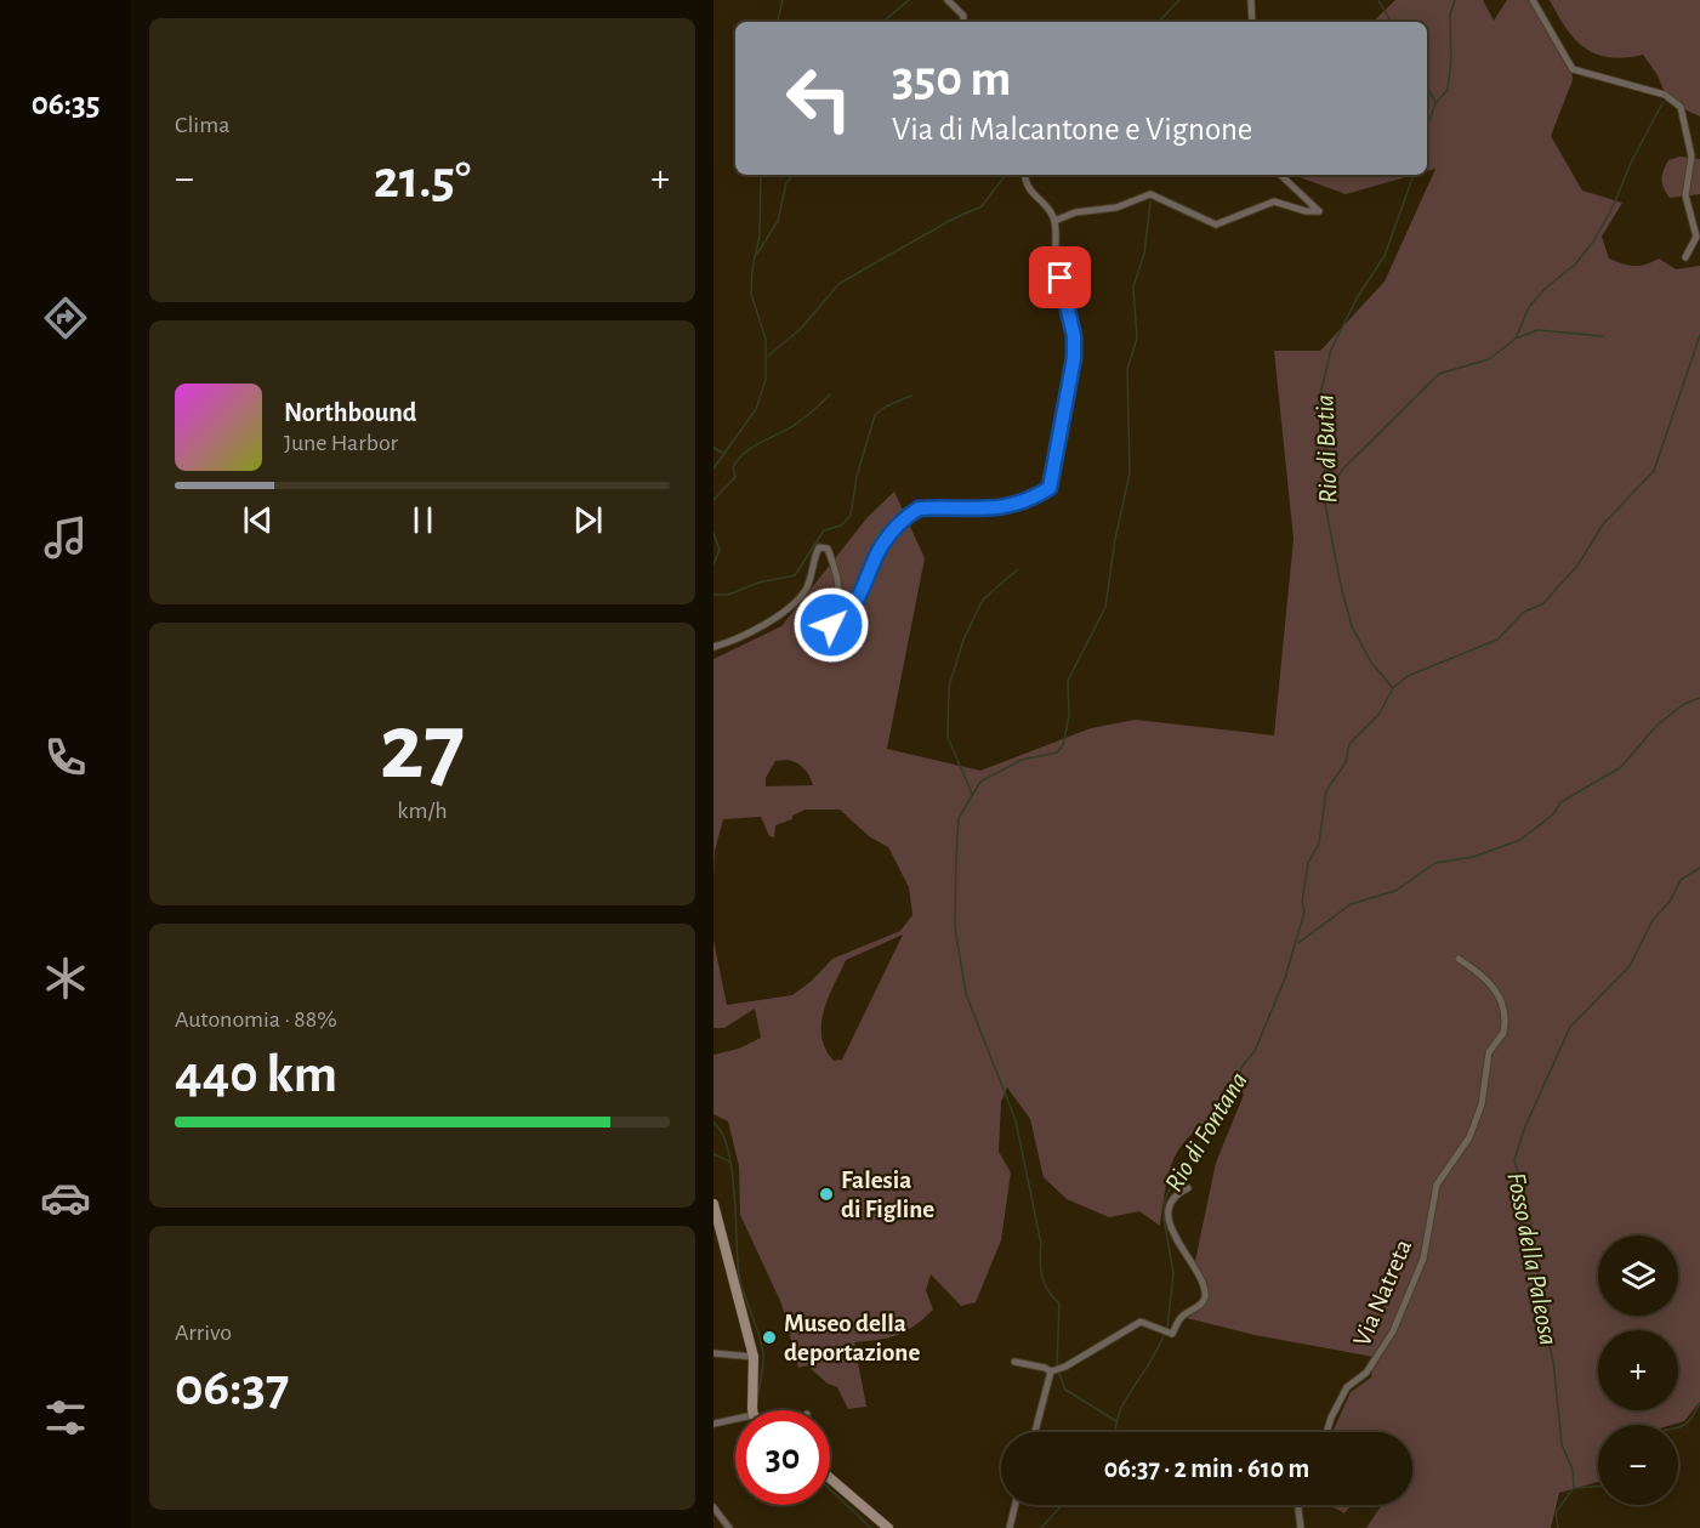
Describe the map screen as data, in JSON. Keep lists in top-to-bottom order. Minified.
{"streets":{"street":["Via Natreta"]},"water":["Rio di Butia","Rio di Fontana","Fosso della Paleosa"],"places":["Falesia di Figline","Museo della deportazione"],"page":{"tabs":"06:35","tile":["Clima",["27","km/h"],["Autonomia · 88%","440 km"],["Arrivo","06:37"]],"turn":["350 m","Via di Malcantone e Vignone"],"heat":["−","21.5°","+"],"song":["Northbound","June Harbor"],"map_buttons":["+","−"],"limit":"30","trip":"06:37 · 2 min · 610 m"}}
